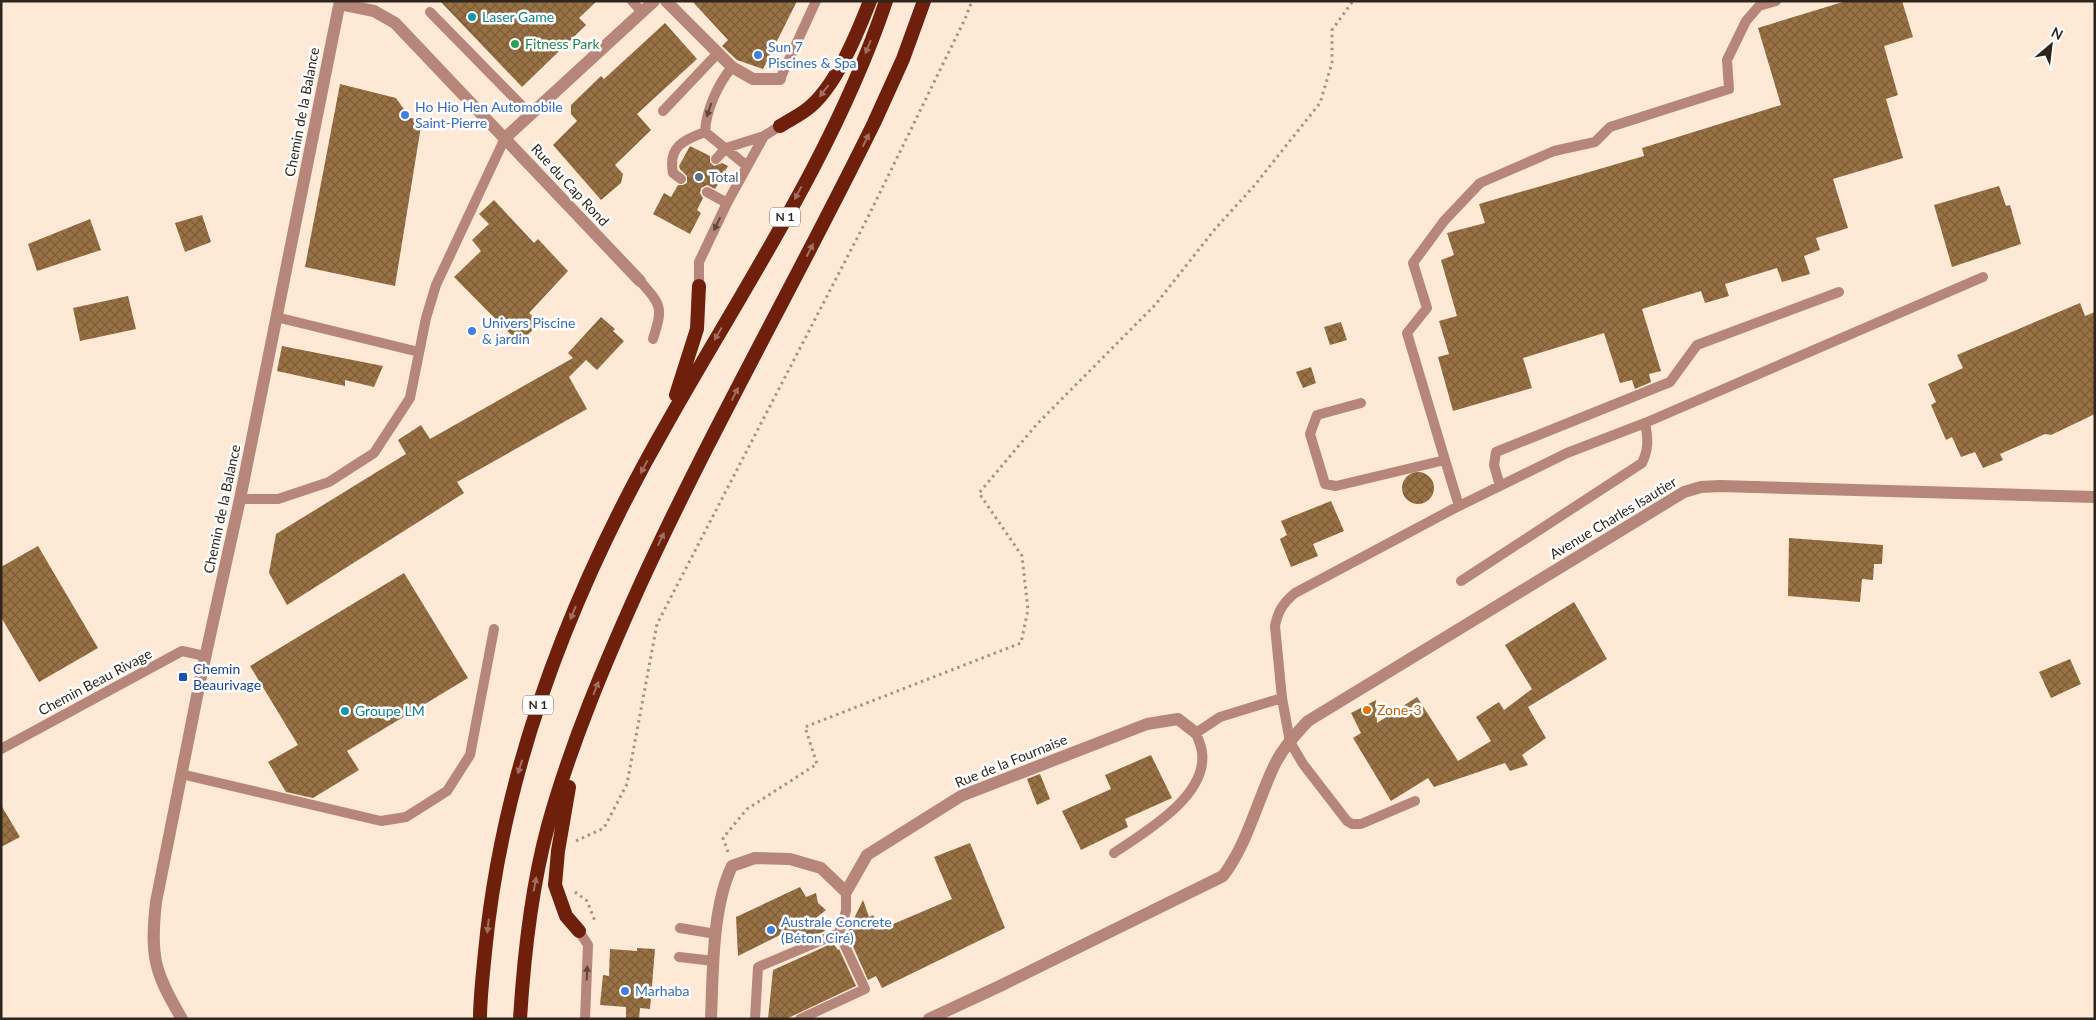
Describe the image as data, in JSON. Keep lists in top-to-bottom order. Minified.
{"streets":{"highway":["N 1"],"street":["Chemin de la Balance","Rue du Cap Rond","Avenue Charles Isautier","Rue de la Fournaise"],"lane":["Chemin Beau Rivage"]},"crossings":[["Chemin de la Balance","Rue du Cap Rond"],["Chemin de la Balance","Chemin Beau Rivage"]],"places":{"other":["Laser Game","Fitness Park","Sun 7 Piscines & Spa","Ho Hio Hen Automobile Saint-Pierre","Total","Univers Piscine & jardin","Zone-3","Groupe LM","Australe Concrete (Béton Ciré)","Marhaba"],"transit":["Chemin Beaurivage"]},"north":"top right"}
